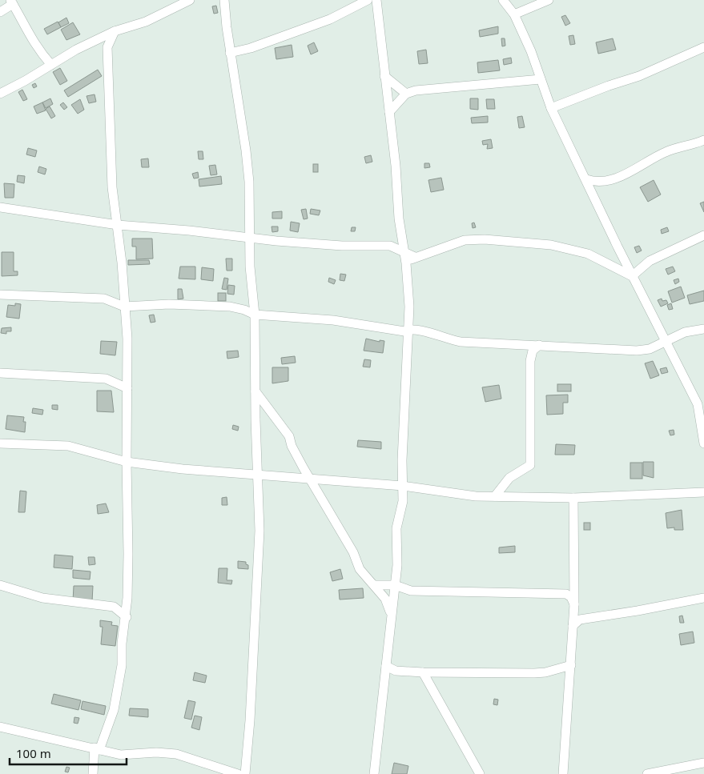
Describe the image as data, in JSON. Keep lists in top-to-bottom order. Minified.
{"scale_bar":"100 m"}
